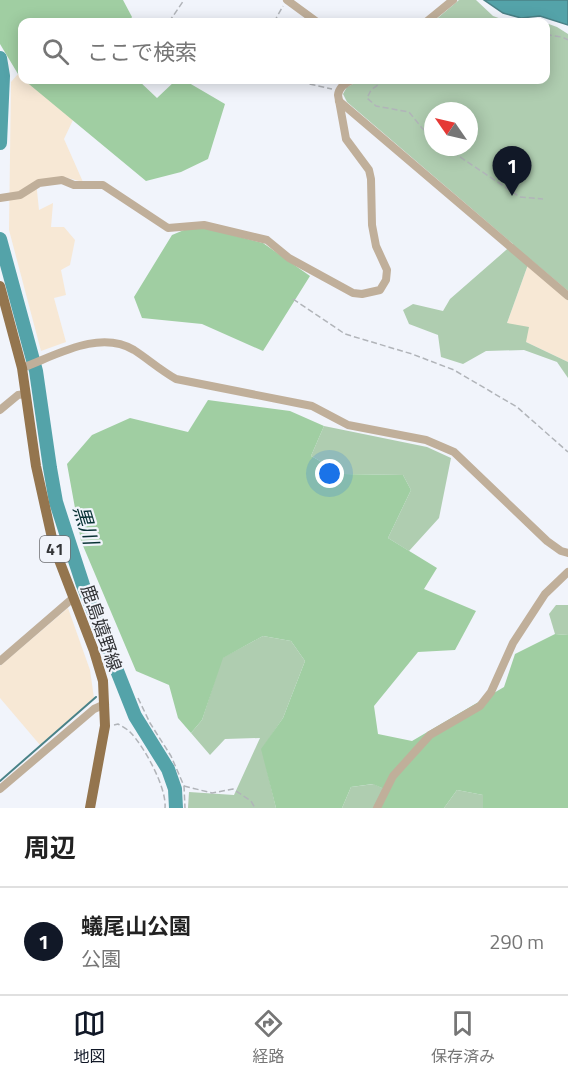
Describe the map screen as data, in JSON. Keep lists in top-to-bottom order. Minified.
{"streets":{"main road":["41","鹿島嬉野線"]},"water":["黒川"],"north":"top left","page":{"search":"ここで検索","pins":"1","heading":"周辺","list":[{"mark":"1","name":"蟻尾山公園","note":"公園","value":"290 m"}],"nav":["地図","経路","保存済み"]}}
